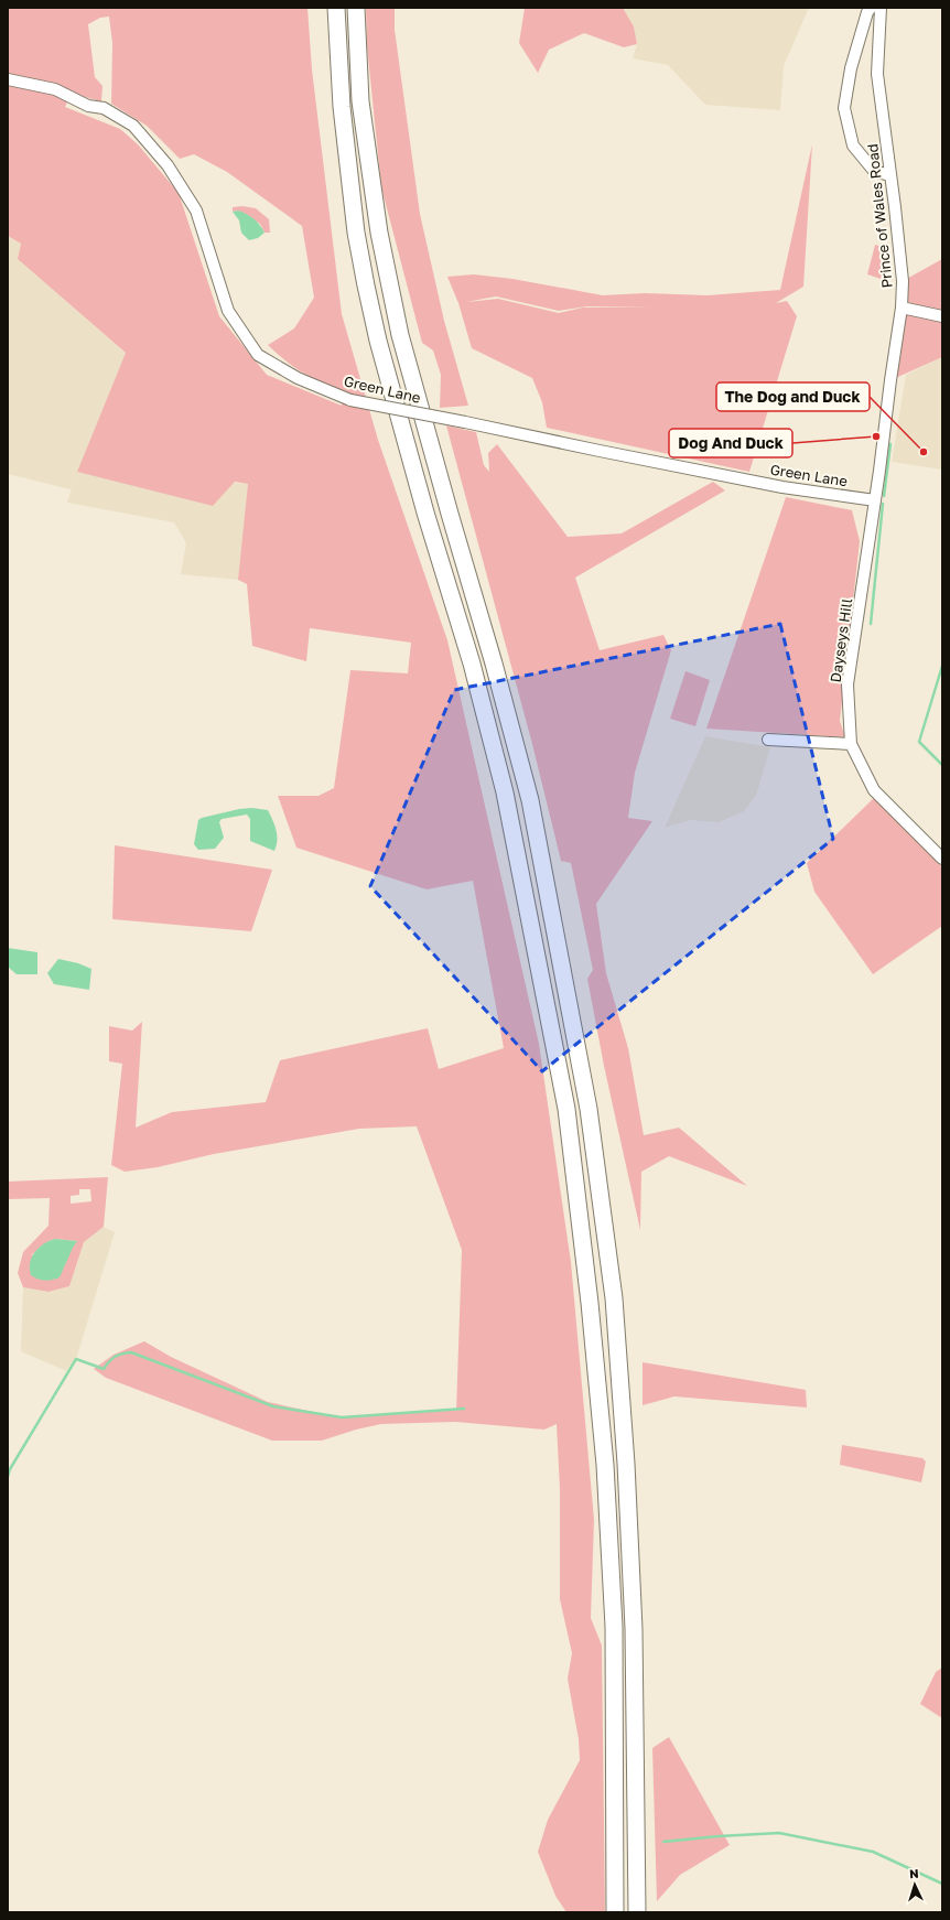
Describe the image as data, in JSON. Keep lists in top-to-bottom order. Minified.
{"streets":{"street":["Prince of Wales Road","Green Lane","Dayseys Hill"]},"crossings":[["Prince of Wales Road","Green Lane"],["Prince of Wales Road","Dayseys Hill"],["Green Lane","Dayseys Hill"]],"places":["Dog And Duck","The Dog and Duck"],"north":"top"}
